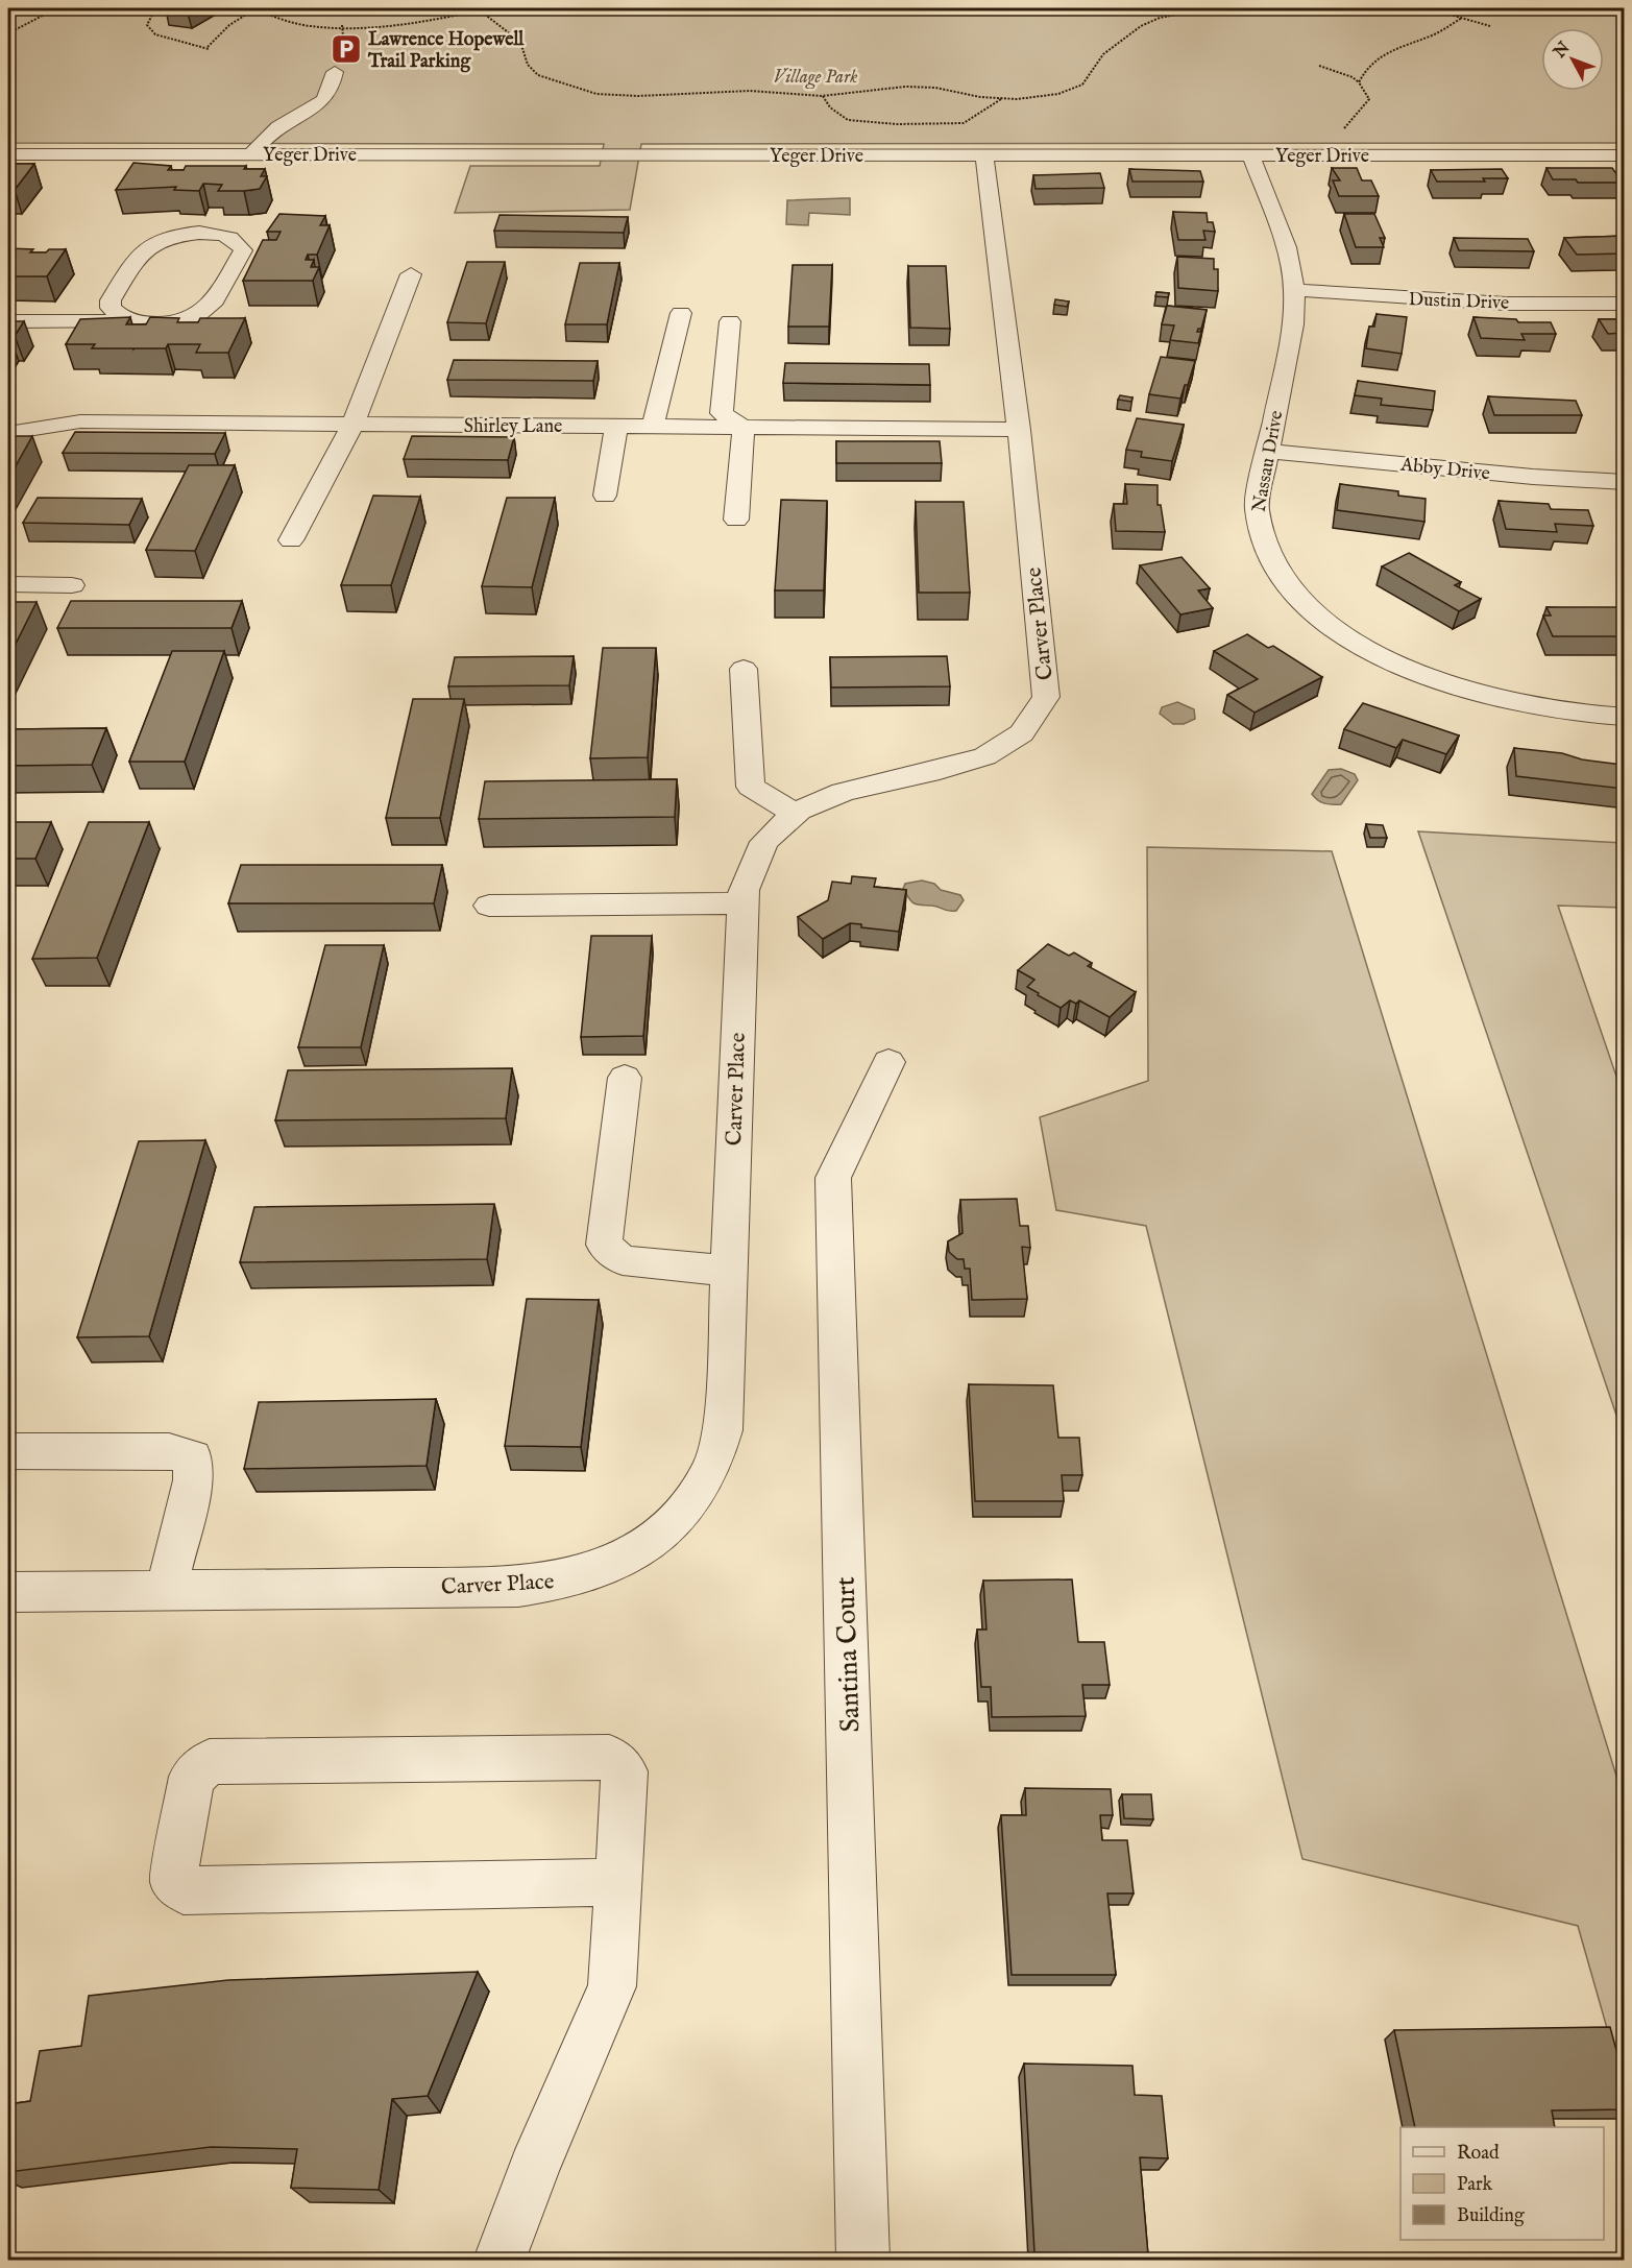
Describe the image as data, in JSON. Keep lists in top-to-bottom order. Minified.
{"streets":{"street":["Yeger Drive","Dustin Drive","Shirley Lane","Nassau Drive","Abby Drive","Carver Place","Santina Court"]},"crossings":[["Yeger Drive","Nassau Drive"],["Yeger Drive","Carver Place"],["Dustin Drive","Nassau Drive"],["Shirley Lane","Carver Place"],["Nassau Drive","Abby Drive"]],"parks":["Village Park"],"places":{"parking":["Lawrence Hopewell Trail Parking"]},"legend":["Road","Park","Building"],"north":"top left"}
